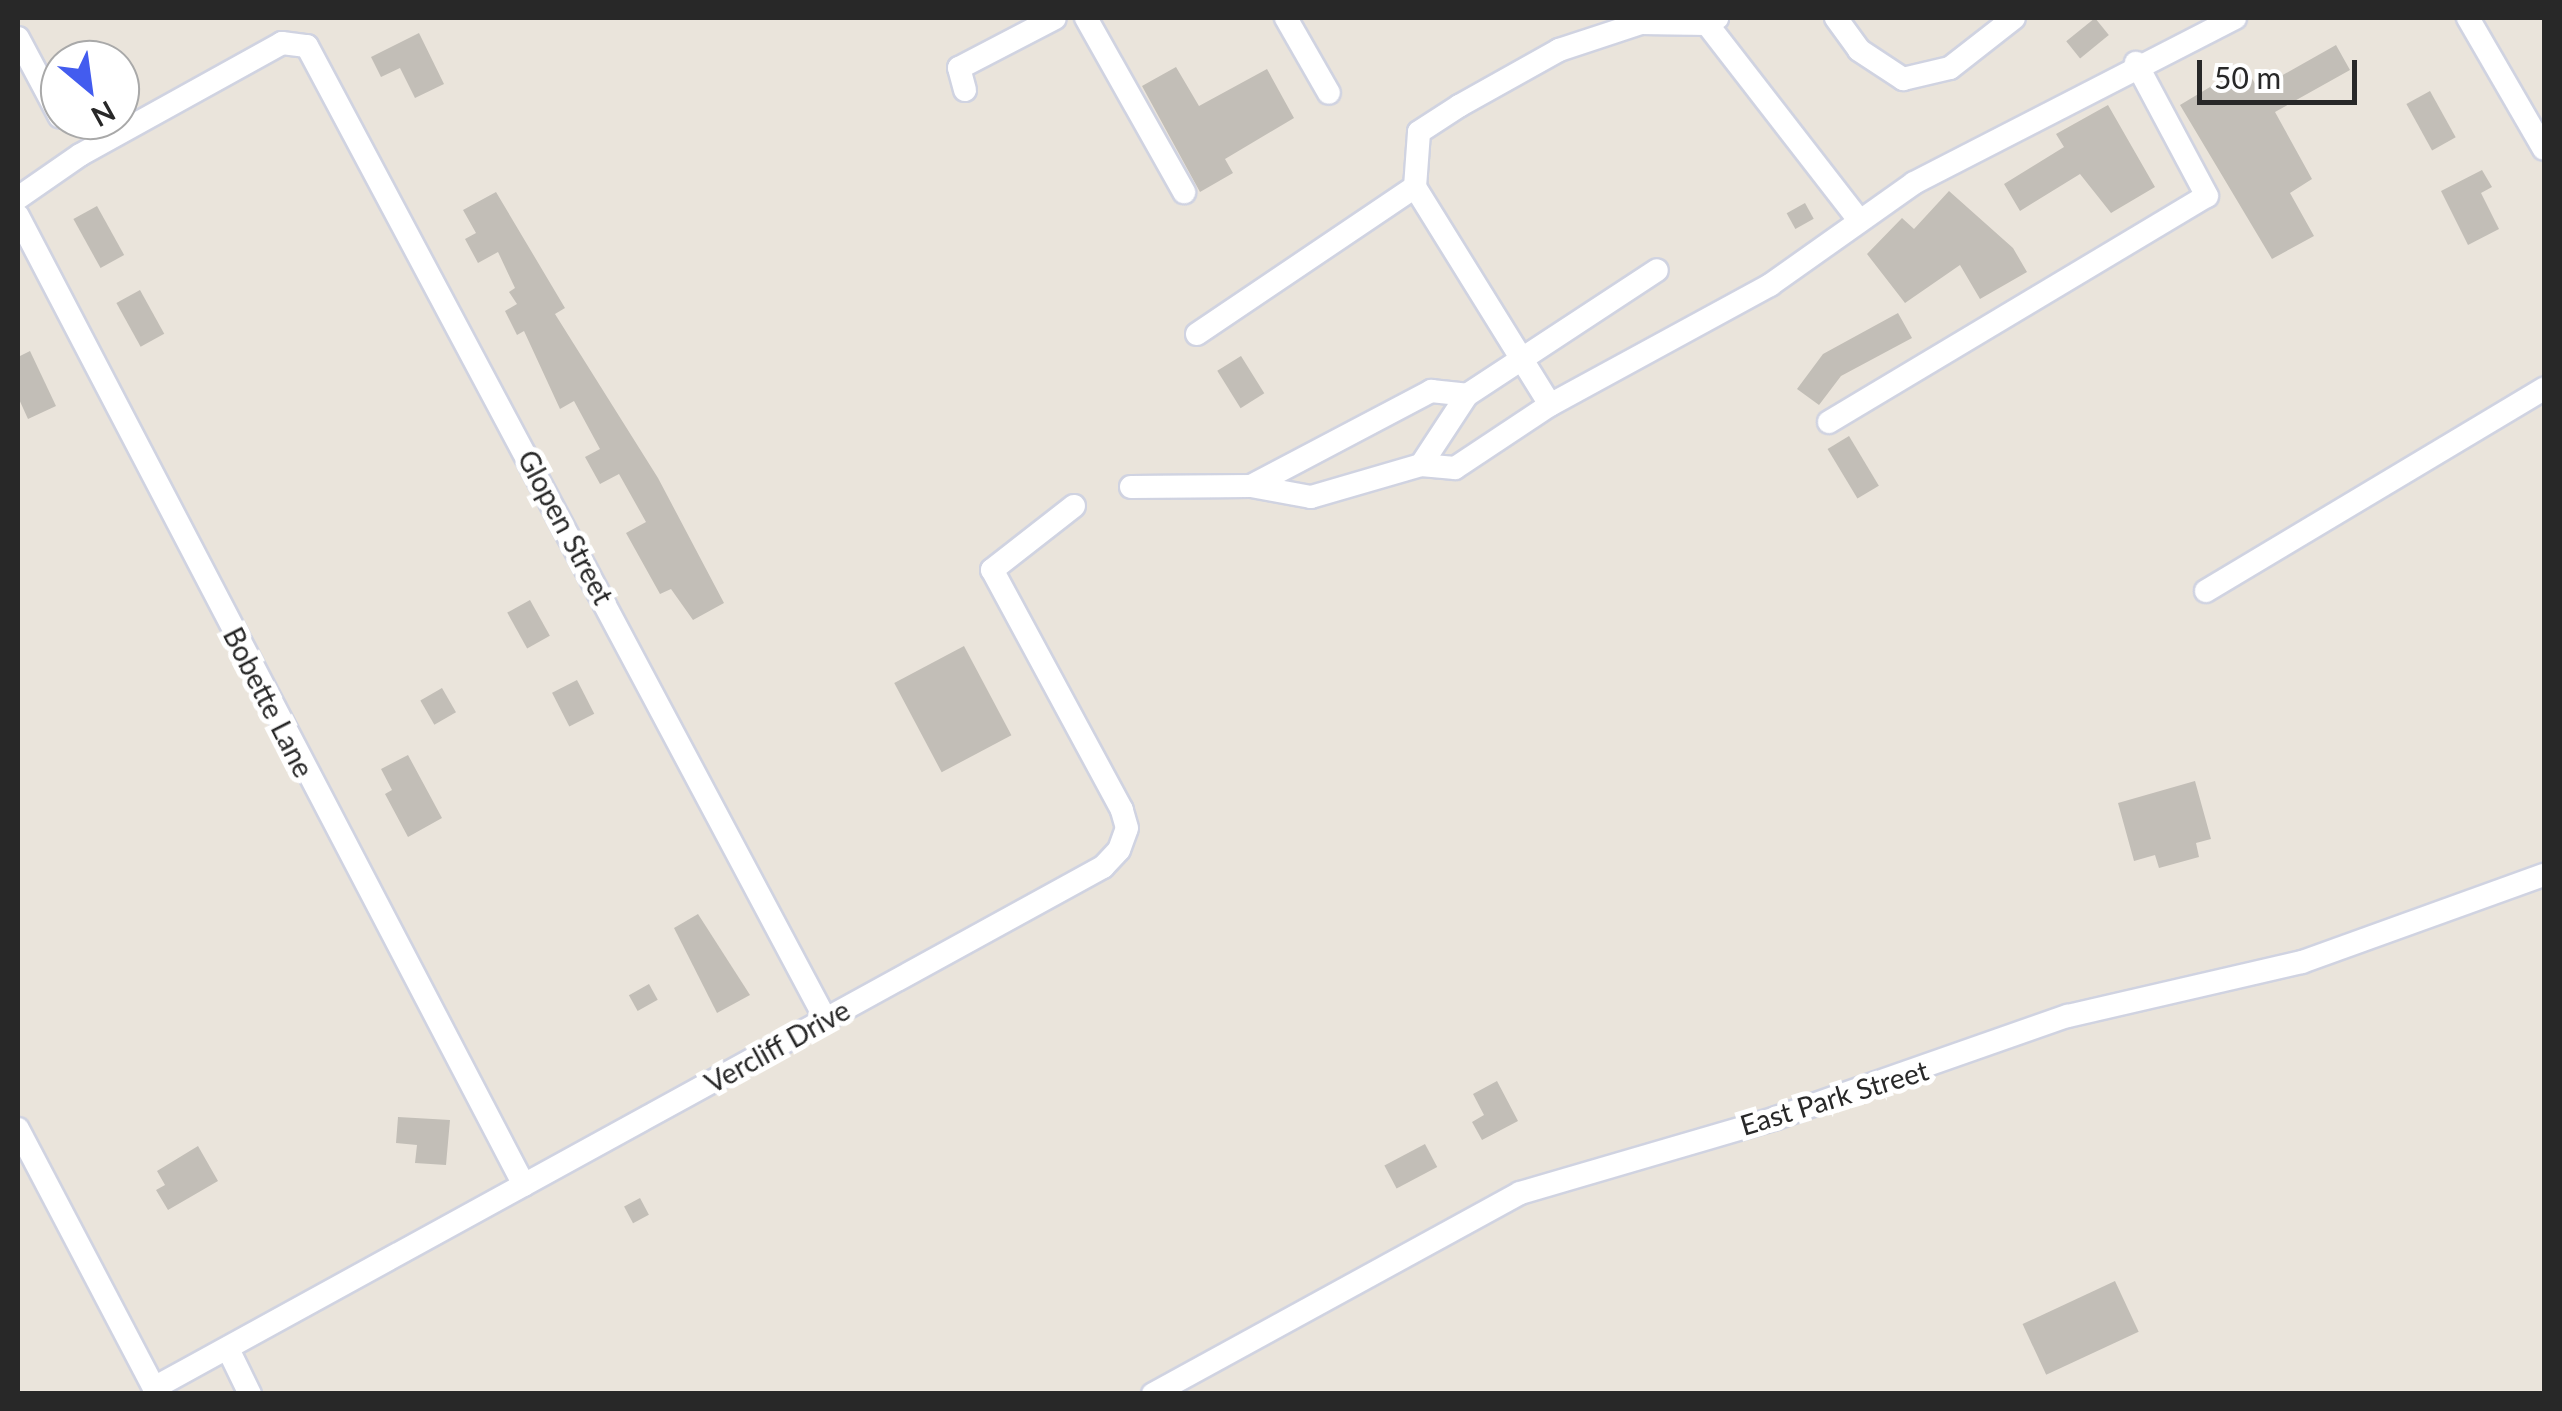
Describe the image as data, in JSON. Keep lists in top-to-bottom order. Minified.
{"streets":{"street":["Glopen Street","Bobette Lane","Vercliff Drive","East Park Street"]},"crossings":[["Glopen Street","Vercliff Drive"],["Bobette Lane","Vercliff Drive"]],"scale_bar":"50 m","north":"bottom right"}
